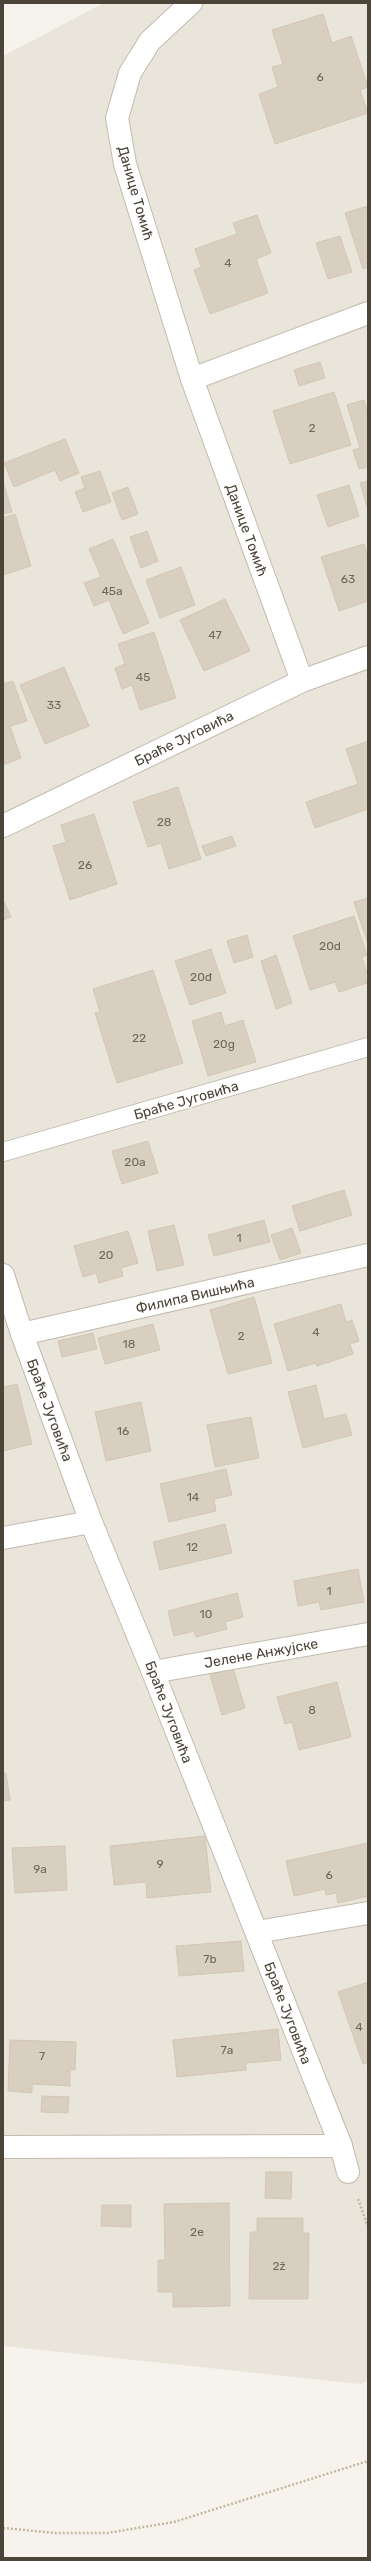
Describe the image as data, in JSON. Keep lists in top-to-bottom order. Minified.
{"streets":{"street":["Данице Томић","Браће Југовића","Филипа Вишњића","Јелене Анжујске"]},"crossings":[["Данице Томић","Браће Југовића"],["Браће Југовића","Филипа Вишњића"],["Браће Југовића","Јелене Анжујске"]],"house_numbers":["6","4","2","63","45a","47","45","33","28","26","20d","20đ","22","20g","20a","1","20","4","2","18","16","14","12","1","10","8","9","9a","6","7b","4","7a","7","2e","2ž"]}
